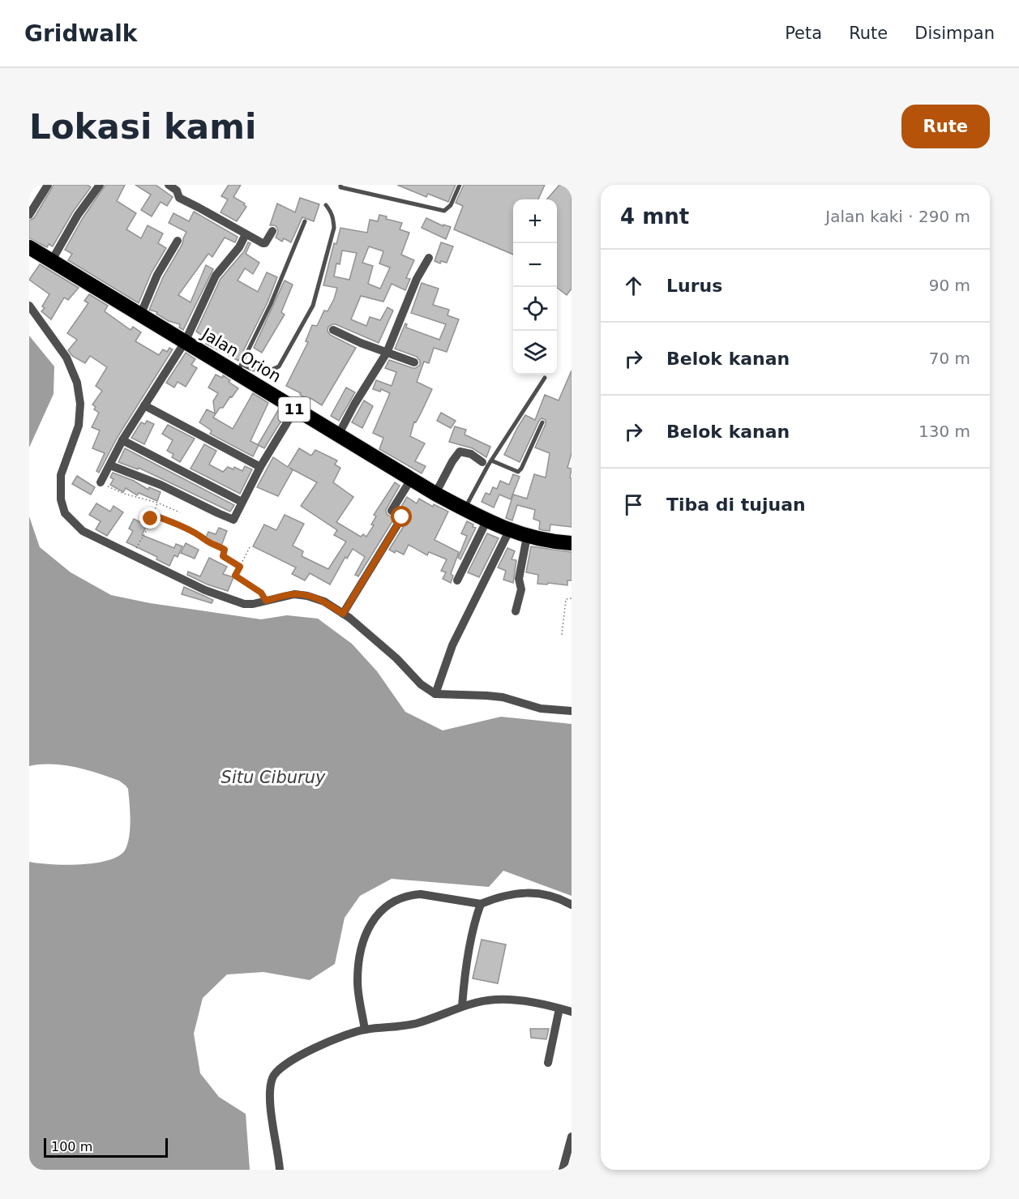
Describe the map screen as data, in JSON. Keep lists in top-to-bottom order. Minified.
{"streets":{"highway":["Jalan Orion","11"]},"water":["Situ Ciburuy"],"scale_bar":"100 m","page":{"header":"Gridwalk","nav":["Peta","Rute","Disimpan"],"buttons":"Rute","title":"Lokasi kami","heading":["4 mnt","Jalan kaki · 290 m"],"map_buttons":["+","−"],"list":[["Lurus","90 m"],["Belok kanan","70 m"],["Belok kanan","130 m"],"Tiba di tujuan"],"scale":"100 m"}}
